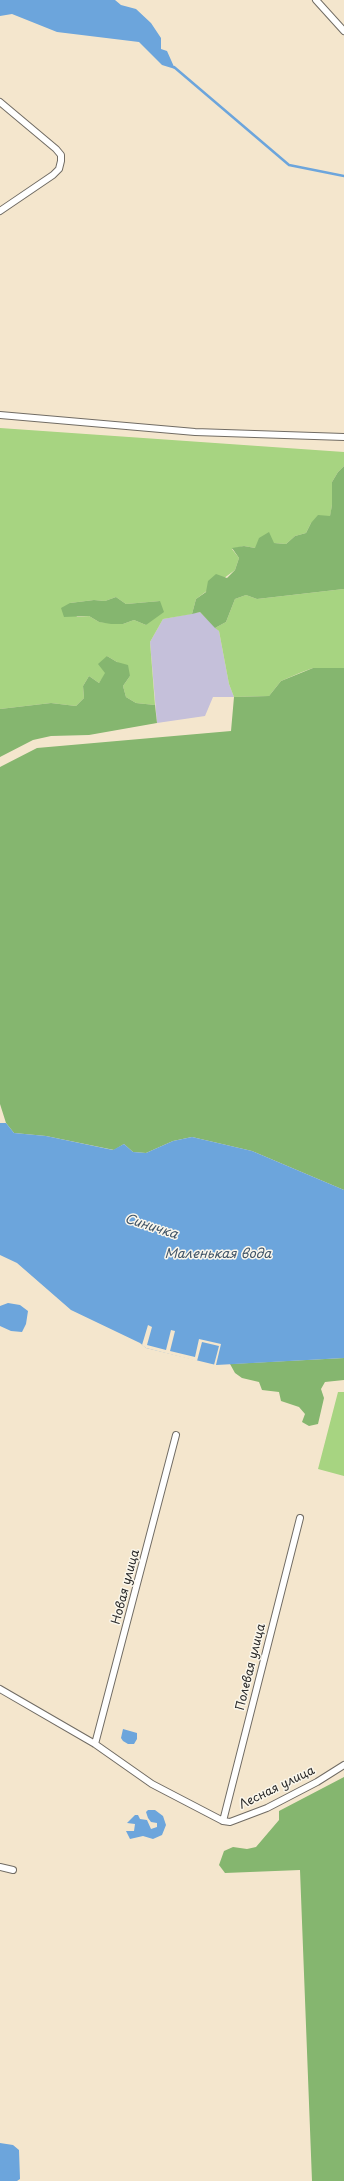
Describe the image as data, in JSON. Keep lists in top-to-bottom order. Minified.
{"streets":{"street":["Новая улица","Полевая улица","Лесная улица"]},"crossings":[["Полевая улица","Лесная улица"]],"water":["Синичка","Маленькая вода"]}
